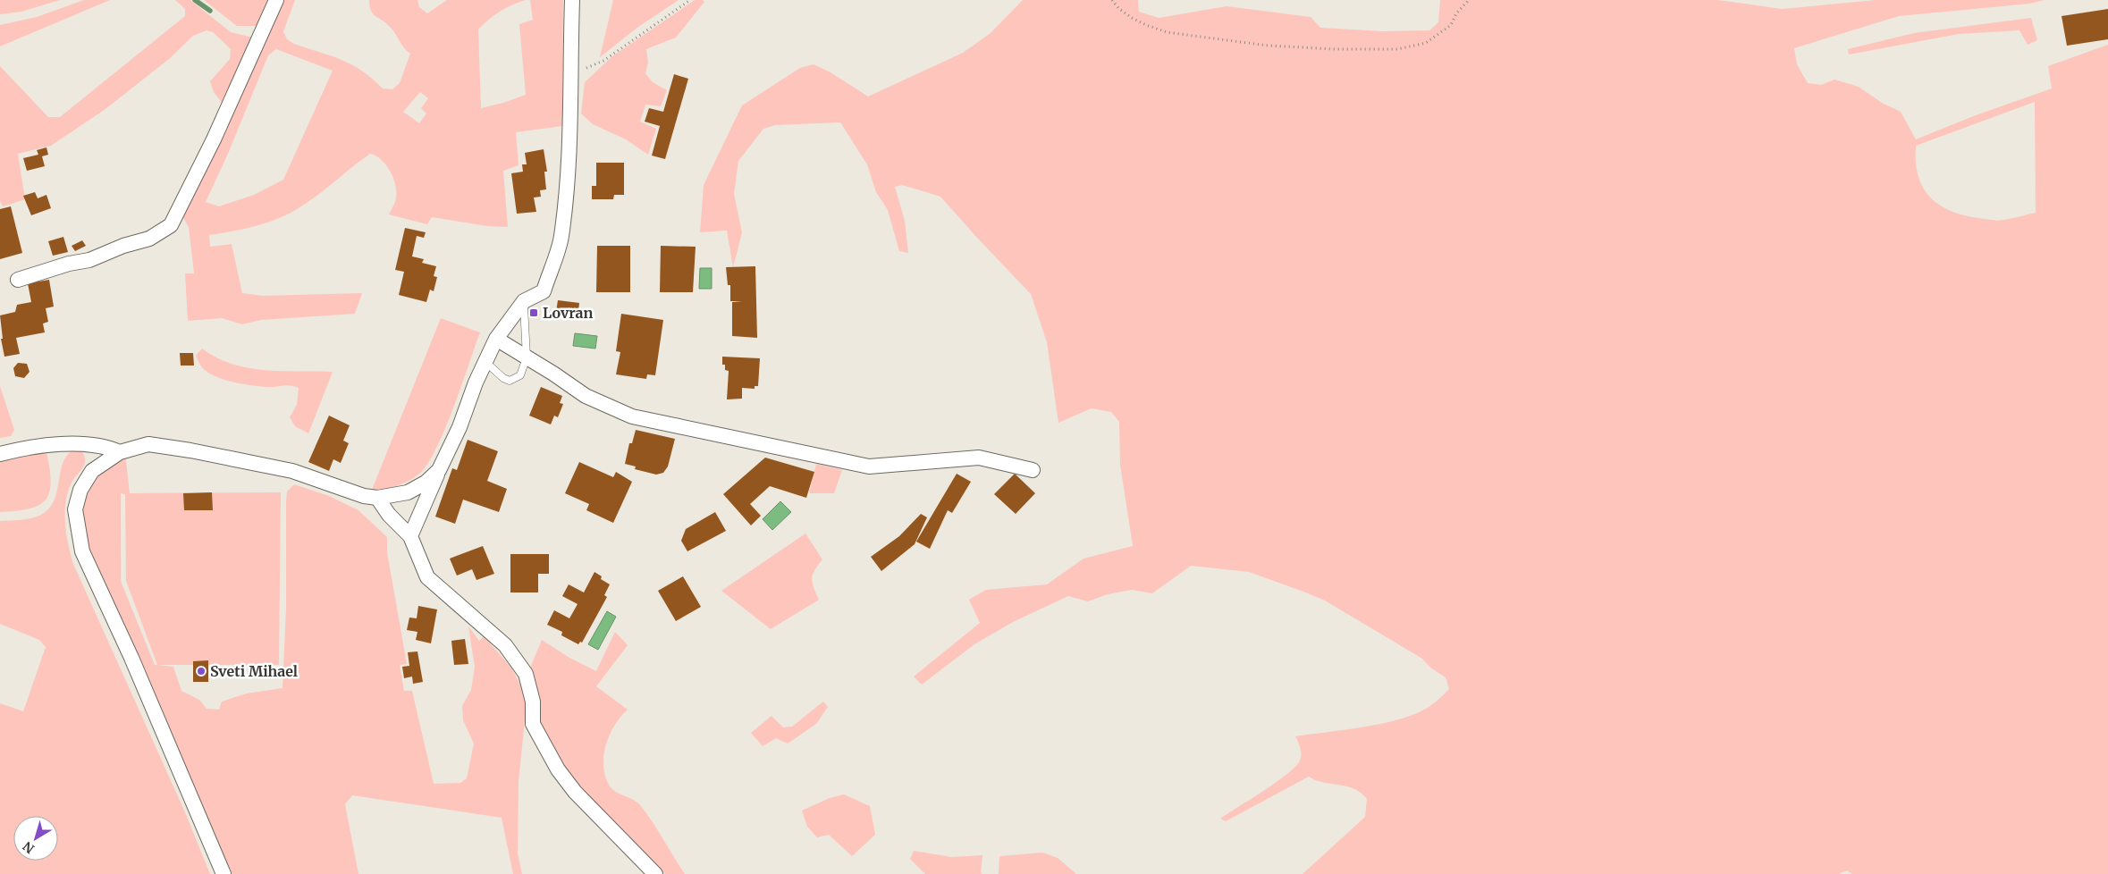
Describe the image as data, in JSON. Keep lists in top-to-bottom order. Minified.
{"places":{"transit":["Lovran"],"other":["Sveti Mihael"]},"north":"bottom left"}
